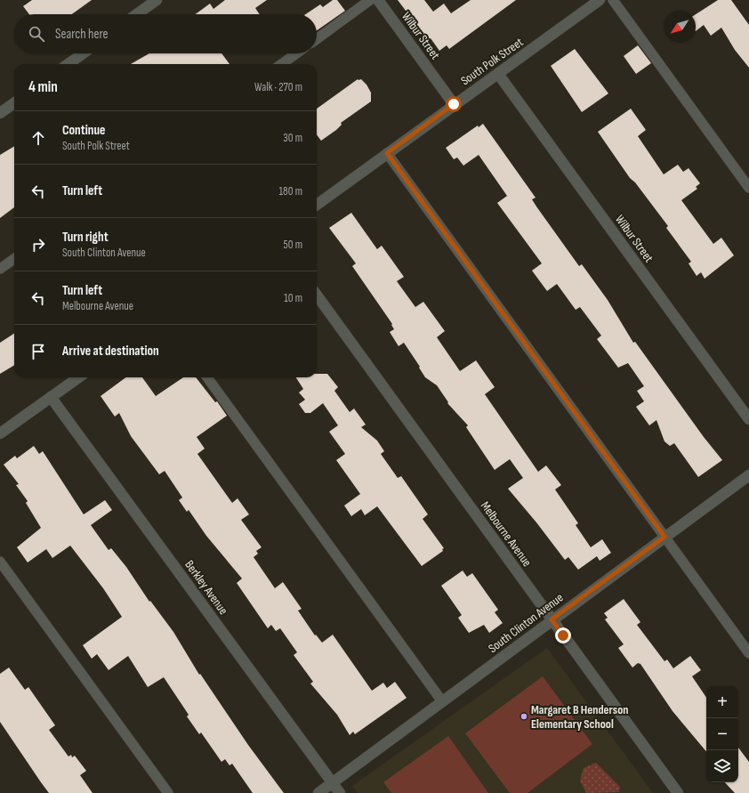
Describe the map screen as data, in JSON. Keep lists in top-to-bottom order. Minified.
{"streets":{"street":["Wilbur Street","South Polk Street","Melbourne Avenue","Berkley Avenue","South Clinton Avenue"]},"crossings":[["Wilbur Street","South Polk Street"],["Melbourne Avenue","South Clinton Avenue"],["Berkley Avenue","South Clinton Avenue"]],"places":["Margaret B Henderson Elementary School"],"north":"bottom left","page":{"search":"Search here","heading":["4 min","Walk · 270 m"],"list":[["Continue","South Polk Street","30 m"],["Turn left","180 m"],["Turn right","South Clinton Avenue","50 m"],["Turn left","Melbourne Avenue","10 m"],"Arrive at destination"],"map_buttons":["+","−"]}}
